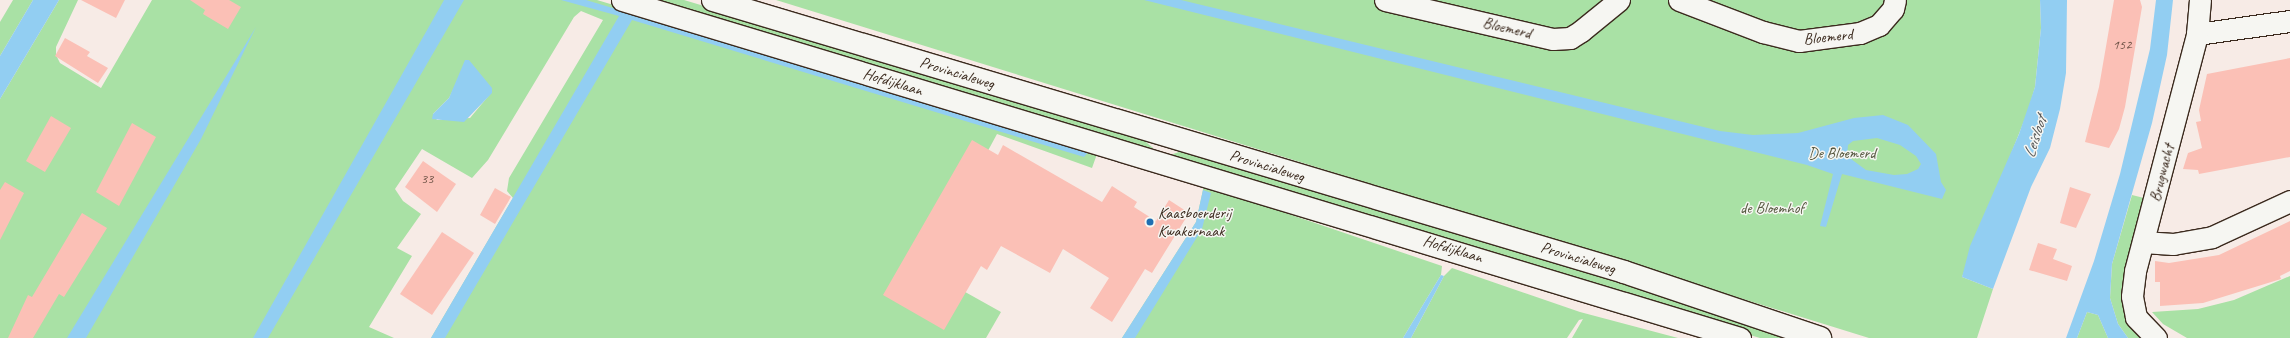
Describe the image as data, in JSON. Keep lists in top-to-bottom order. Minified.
{"streets":{"main road":["Provincialeweg"],"street":["Bloemerd","Hofdijklaan","Brugwacht"]},"water":["Leisloot"],"parks":["De Bloemerd","de Bloemhof"],"places":["Kaasboerderij Kwakernaak"],"house_numbers":["152","33"]}
